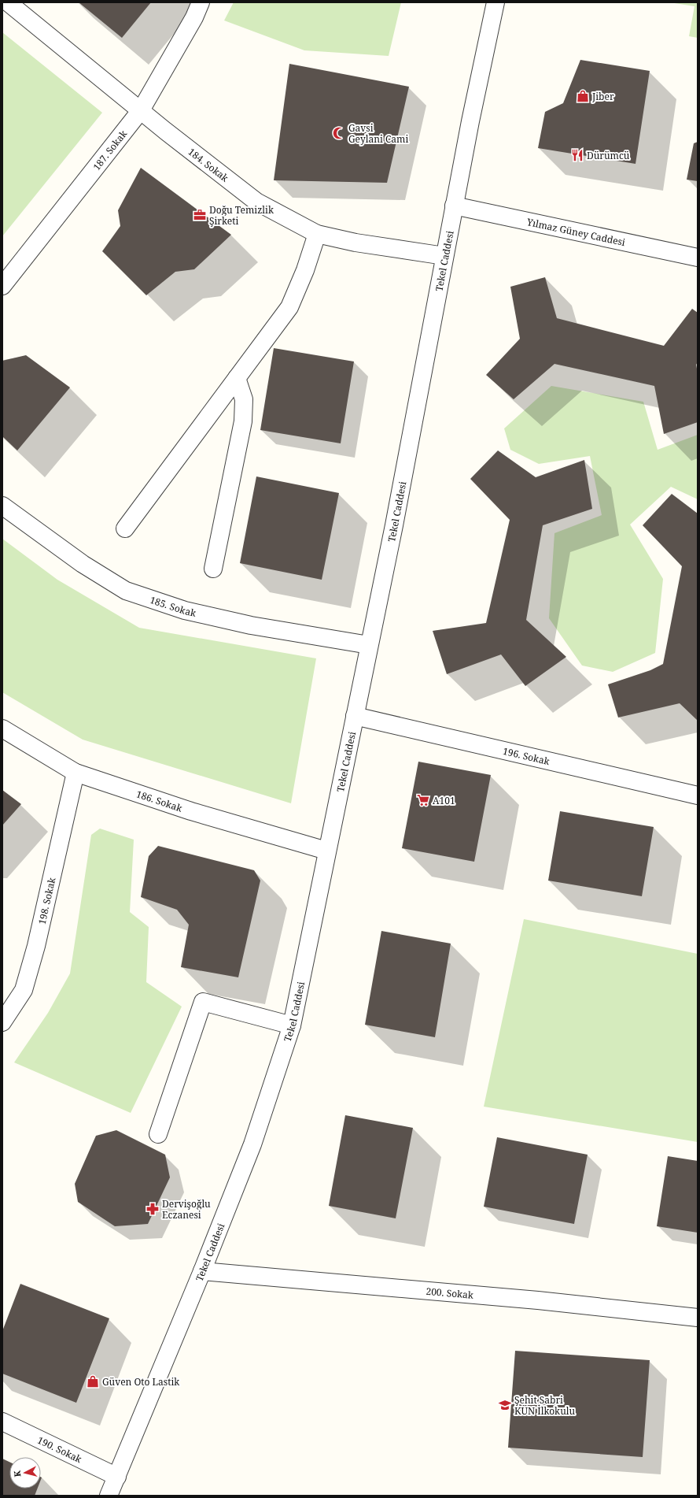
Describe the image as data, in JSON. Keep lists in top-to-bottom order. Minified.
{"streets":{"street":["187. Sokak","184. Sokak","Yılmaz Güney Caddesi","Tekel Caddesi","185. Sokak","196. Sokak","186. Sokak","198. Sokak","200. Sokak","190. Sokak"]},"crossings":[["187. Sokak","184. Sokak"],["184. Sokak","Tekel Caddesi"],["Yılmaz Güney Caddesi","Tekel Caddesi"],["Tekel Caddesi","185. Sokak"],["Tekel Caddesi","196. Sokak"],["Tekel Caddesi","186. Sokak"],["Tekel Caddesi","200. Sokak"],["Tekel Caddesi","190. Sokak"],["186. Sokak","198. Sokak"]],"places":{"shop":["Jiber","Güven Oto Lastik"],"mosque":["Gavsi Geylani Cami"],"restaurant":["Dürümcü"],"office":["Doğu Temizlik Şirketi"],"supermarket":["A101"],"pharmacy":["Dervişoğlu Eczanesi"],"school or university":["Şehit Sabri KÜN İlkokulu"]},"north":"left"}
